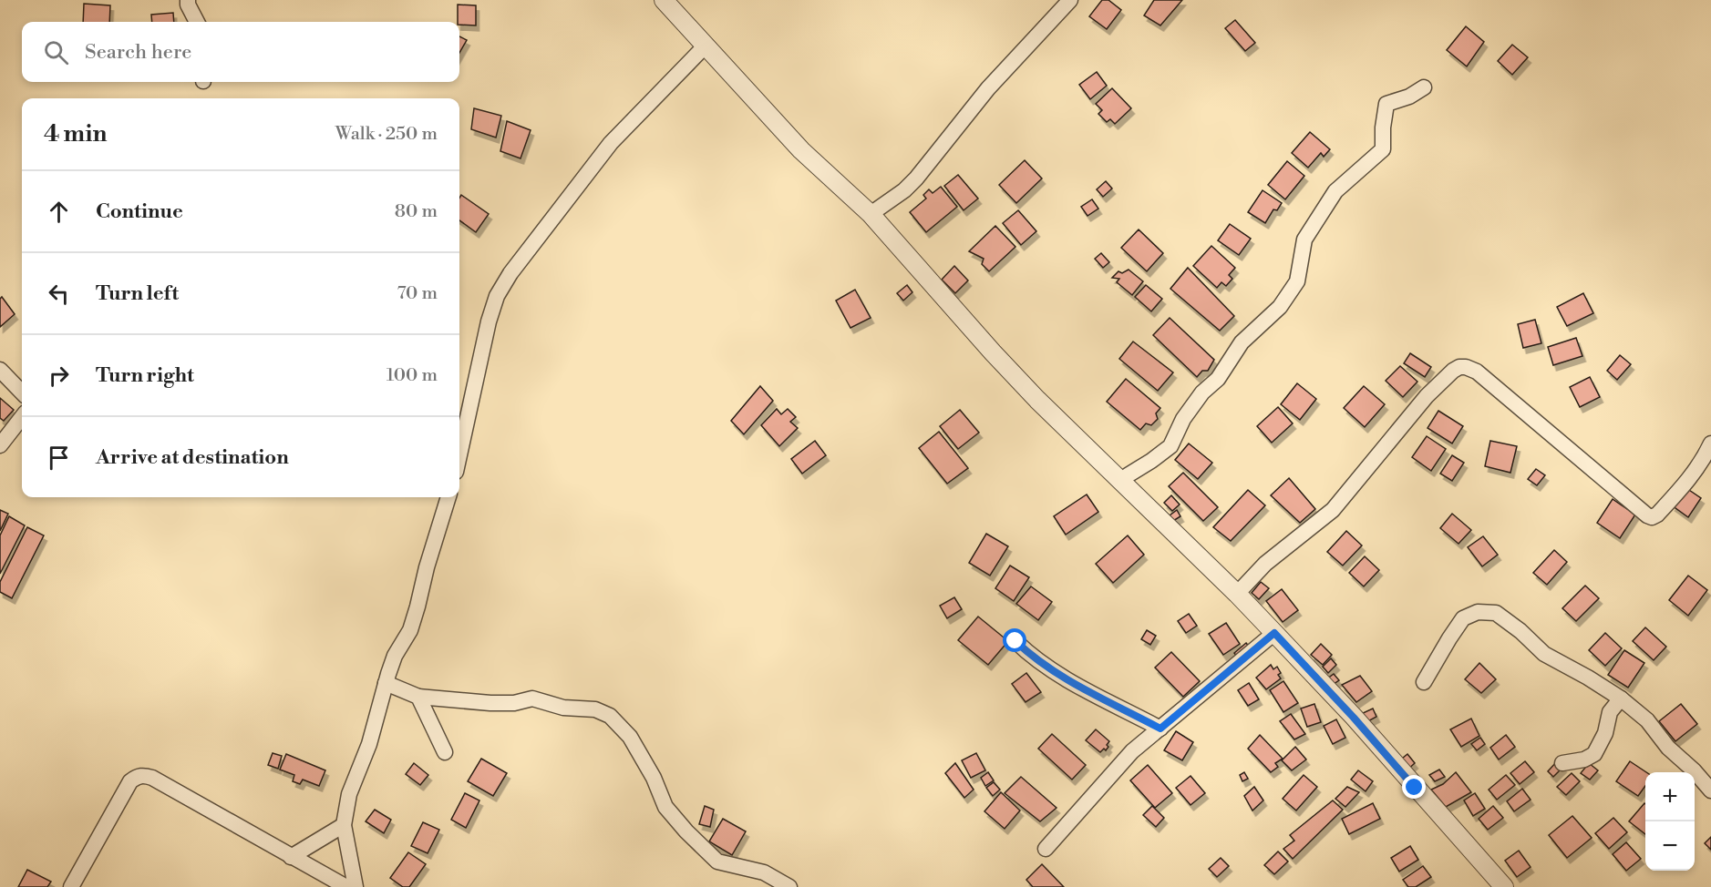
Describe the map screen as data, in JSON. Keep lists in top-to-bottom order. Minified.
{"page":{"search":"Search here","heading":["4 min","Walk · 250 m"],"list":[["Continue","80 m"],["Turn left","70 m"],["Turn right","100 m"],"Arrive at destination"],"map_buttons":["+","−"]}}
